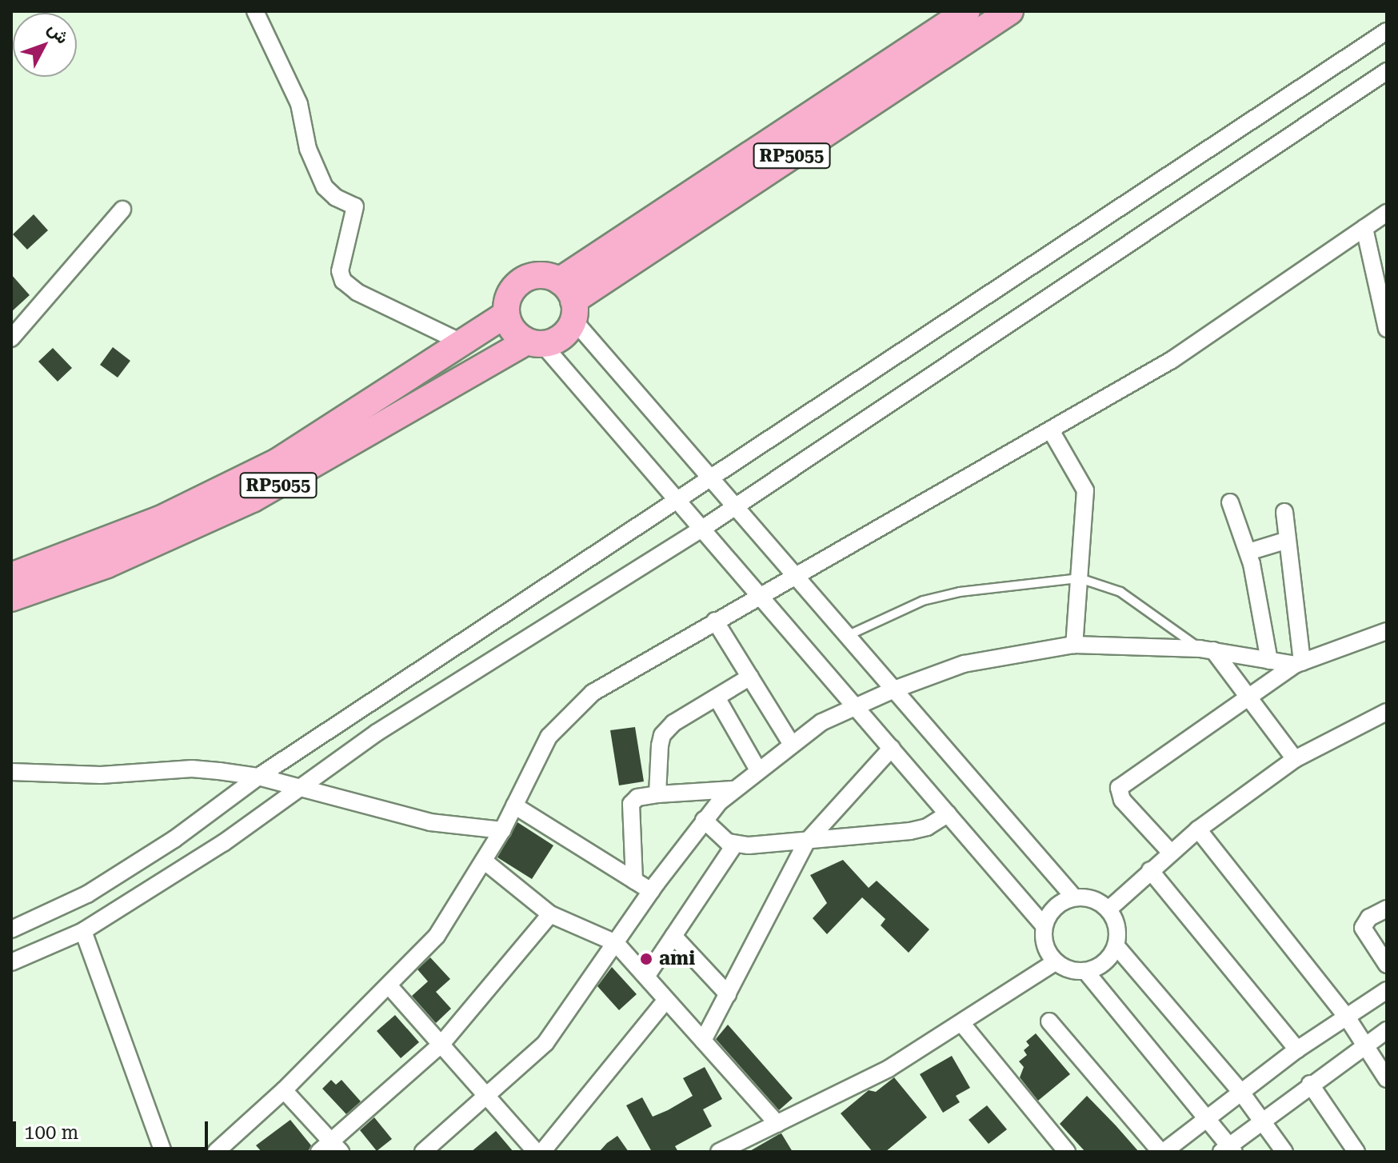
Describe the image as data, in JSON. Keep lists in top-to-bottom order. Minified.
{"streets":{"highway":["RP5055"]},"places":["ami"],"scale_bar":"100 m","north":"top right"}
